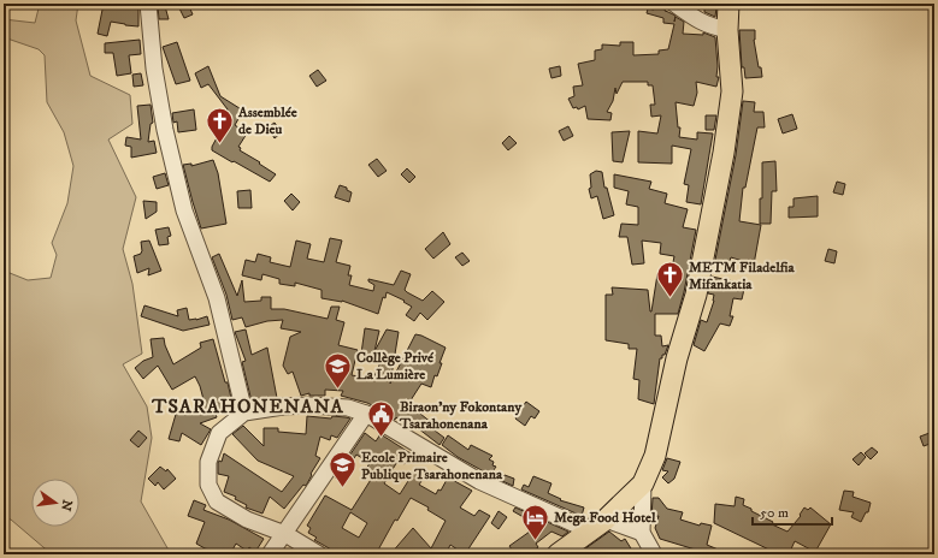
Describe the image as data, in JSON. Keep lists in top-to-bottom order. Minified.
{"districts":["TSARAHONENANA"],"places":{"church":["Assemblée de Dieu","METM Filadelfia Mifankatia"],"school or university":["Collège Privé La Lumière","Ecole Primaire Publique Tsarahonenana"],"public building":["Biraon'ny Fokontany Tsarahonenana"],"hotel":["Mega Food Hotel"]},"scale_bar":"50 m","north":"right"}
